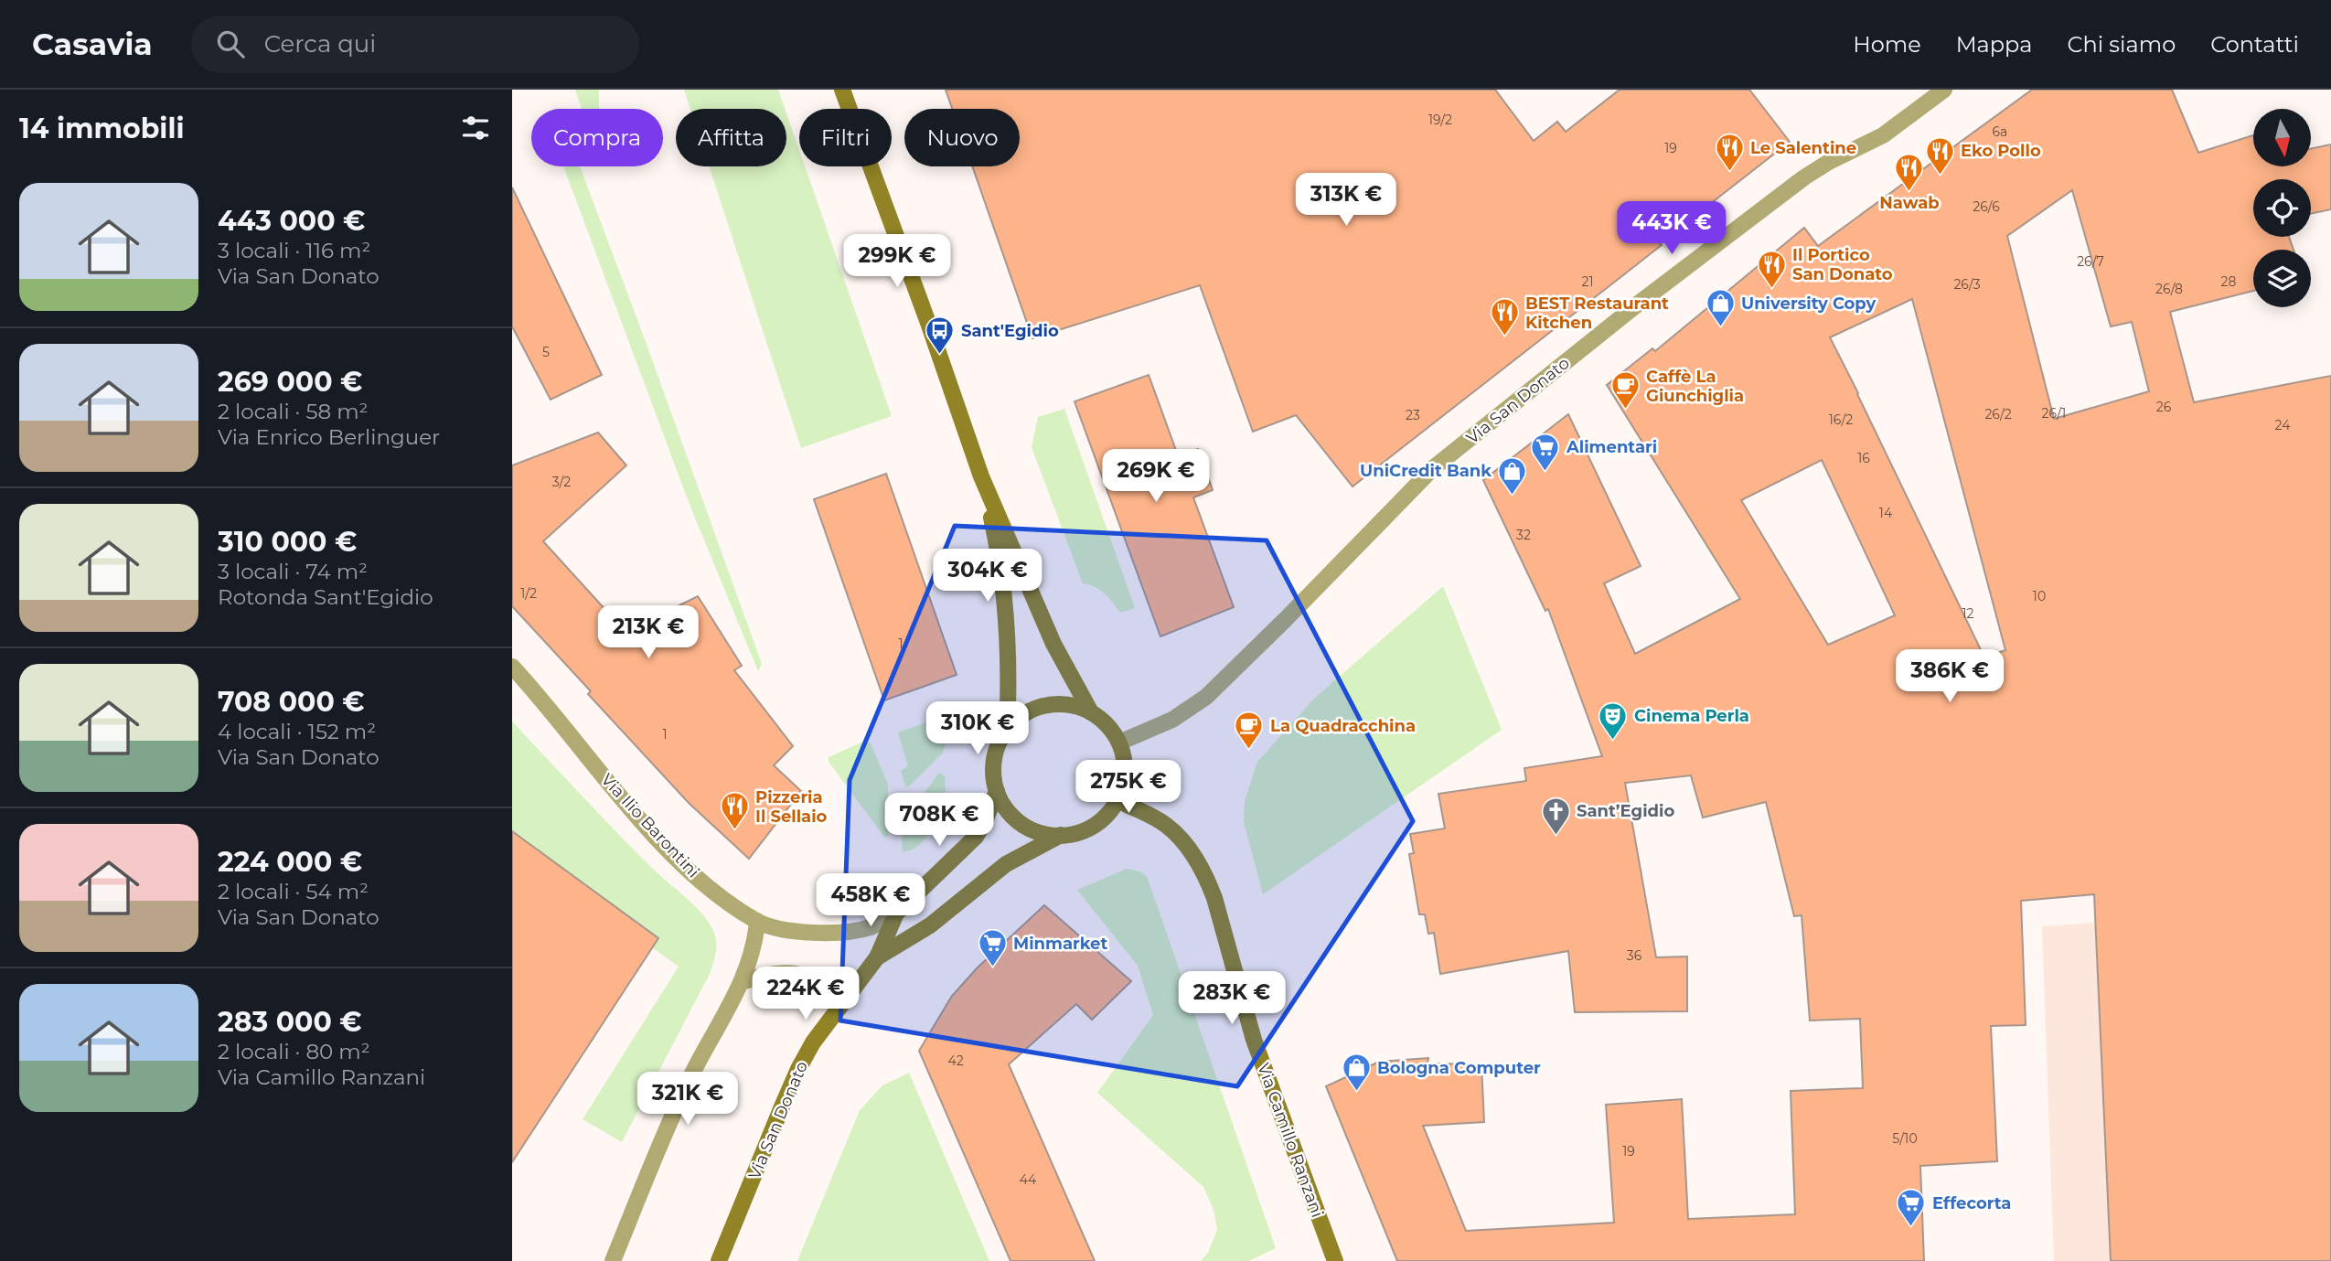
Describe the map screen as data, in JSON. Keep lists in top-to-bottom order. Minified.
{"streets":{"main road":["Via San Donato","Via Camillo Ranzani"],"street":["Via Ilio Barontini"]},"crossings":[["Via San Donato","Via Ilio Barontini"],["Via San Donato","Via Camillo Ranzani"]],"places":{"restaurant":["Le Salentine","Eko Pollo","Nawab","Il Portico San Donato","BEST Restaurant Kitchen","Pizzeria Il Sellaio"],"shop":["University Copy","UniCredit Bank","Bologna Computer"],"bus stop":["Sant'Egidio"],"cafe":["Caffè La Giunchiglia","La Quadracchina"],"supermarket":["Alimentari","Minmarket","Effecorta"],"theatre":["Cinema Perla"],"church":["Sant’Egidio"]},"house_numbers":["19/2","6a","19","26/6","26/7","21","28","26/3","26/8","5","26","26/1","26/2","23","16/2","24","16","3/2","14","32","1/2","10","12","1","1","36","42","5/10","19","44"],"north":"bottom","page":{"header":"Casavia","search":"Cerca qui","nav":["Home","Mappa","Chi siamo","Contatti"],"heading":"14 immobili","chip":["Compra","Affitta","Filtri","Nuovo"],"list":[{"name":"443 000 €","note":"3 locali · 116 m² · Via San Donato"},{"name":"269 000 €","note":"2 locali · 58 m² · Via Enrico Berlinguer"},{"name":"310 000 €","note":"3 locali · 74 m² · Rotonda Sant'Egidio"},{"name":"708 000 €","note":"4 locali · 152 m² · Via San Donato"},{"name":"224 000 €","note":"2 locali · 54 m² · Via San Donato"},{"name":"283 000 €","note":"2 locali · 80 m² · Via Camillo Ranzani"}],"price":["313K €","443K €","299K €","269K €","304K €","213K €","386K €","310K €","275K €","708K €","458K €","224K €","283K €","321K €"]}}
